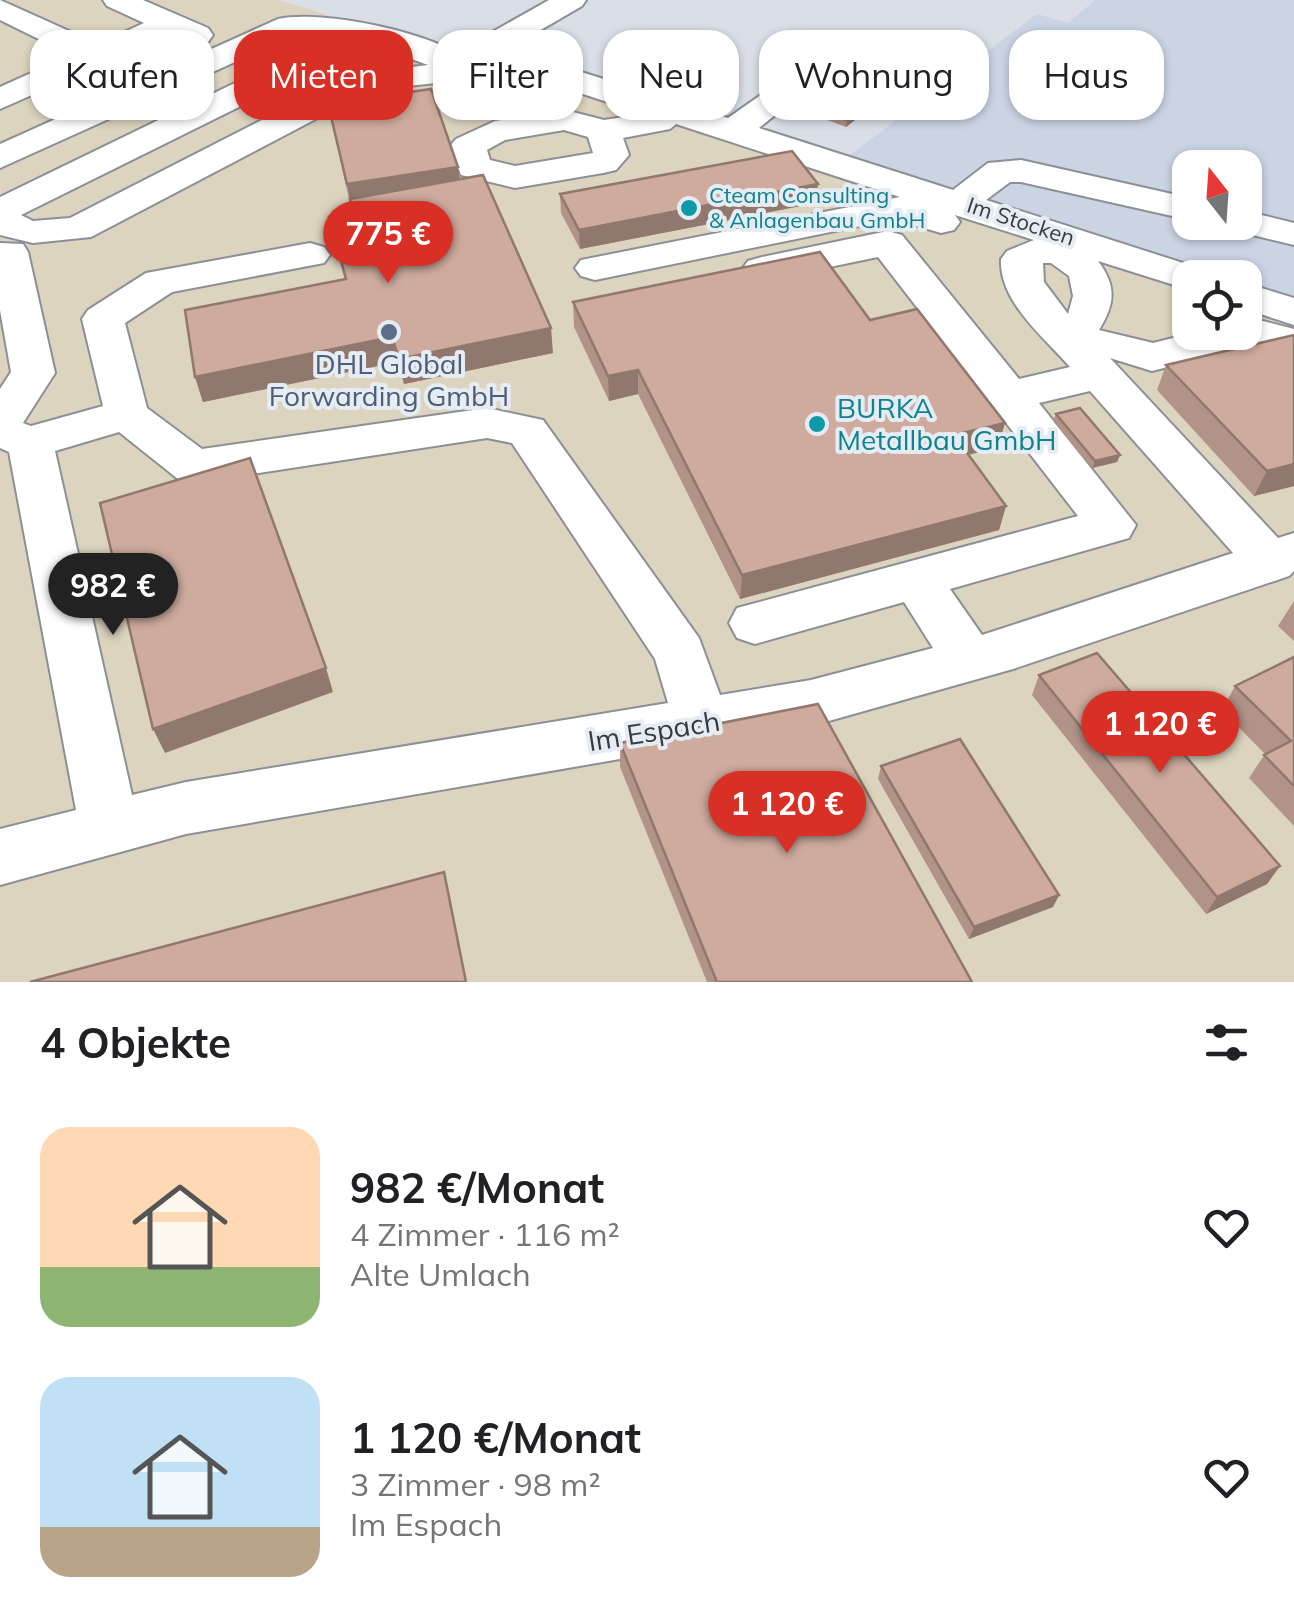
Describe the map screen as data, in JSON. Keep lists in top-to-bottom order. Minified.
{"streets":{"street":["Im Stocken","Im Espach"]},"crossings":[["Im Stocken","Im Espach"]],"places":["Cteam Consulting & Anlagenbau GmbH","DHL Global Forwarding GmbH","BURKA Metallbau GmbH"],"north":"top","page":{"chip":["Kaufen","Mieten","Filter","Neu","Wohnung","Haus"],"price":["775 €","982 €","1 120 €","1 120 €"],"heading":"4 Objekte","list":[{"name":"982 €/Monat","note":"4 Zimmer · 116 m² · Alte Umlach"},{"name":"1 120 €/Monat","note":"3 Zimmer · 98 m² · Im Espach"}]}}
